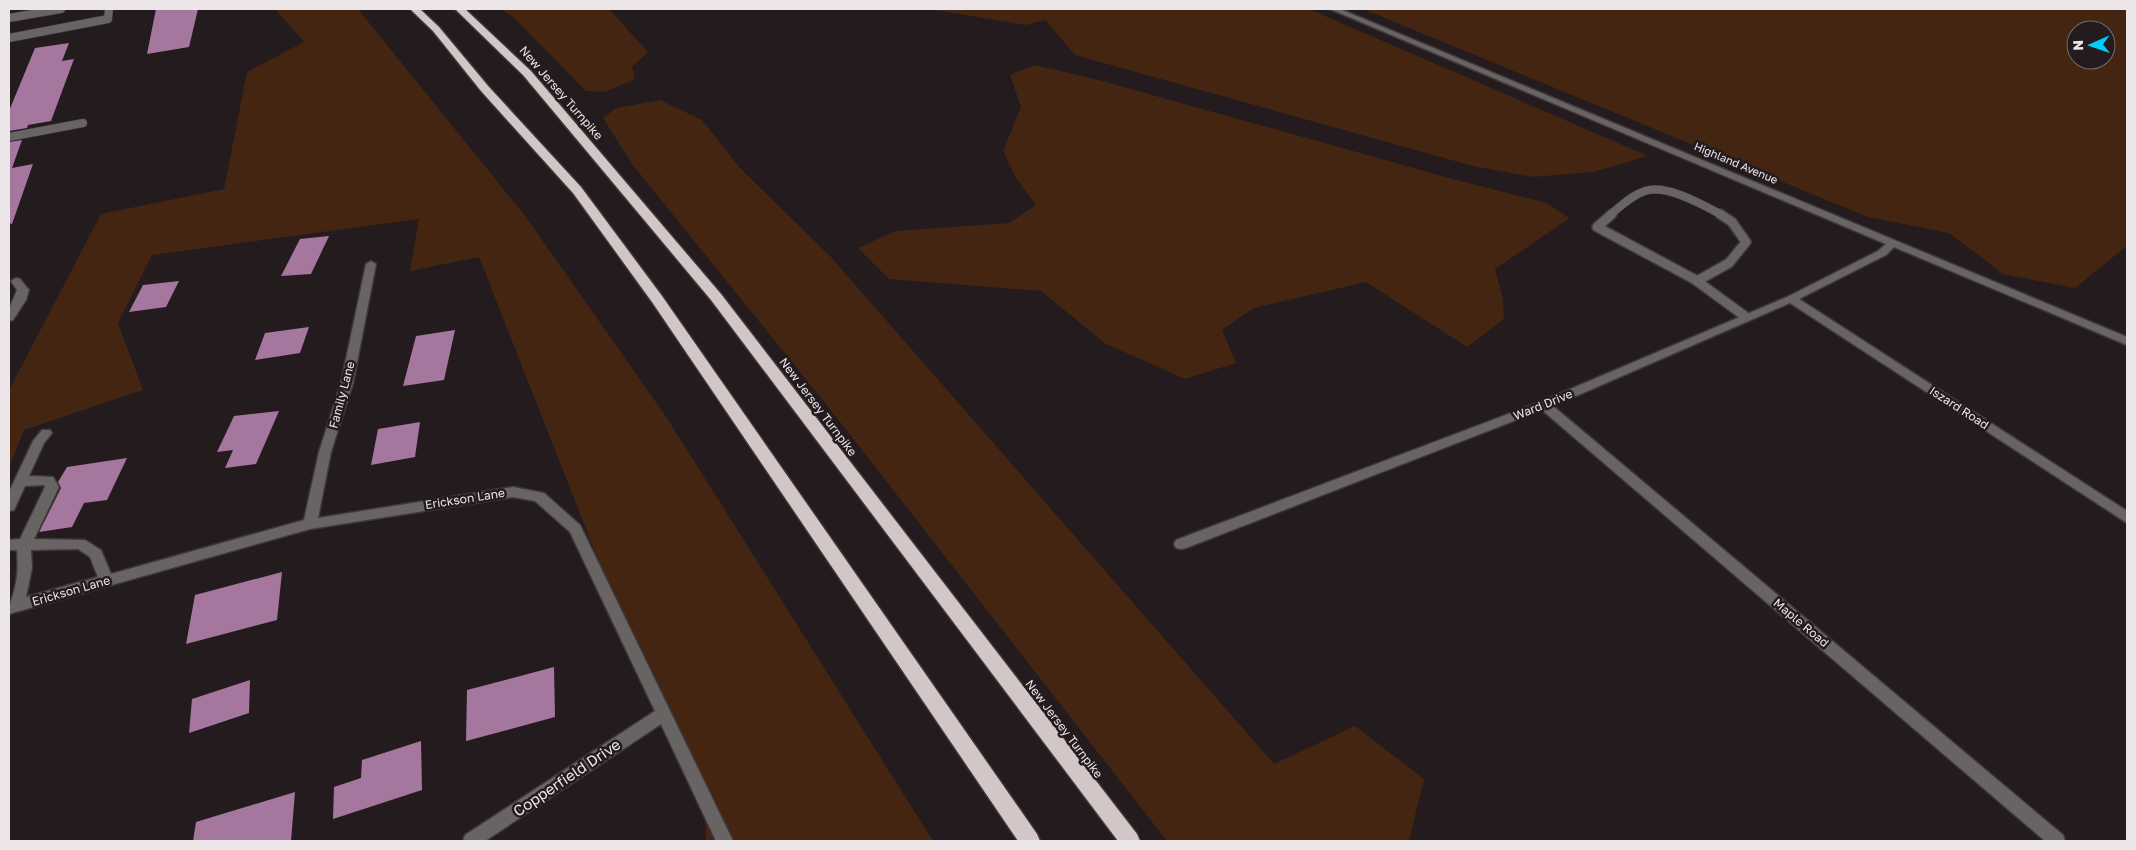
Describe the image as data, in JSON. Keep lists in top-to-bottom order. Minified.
{"streets":{"highway":["New Jersey Turnpike"],"street":["Highland Avenue","Family Lane","Ward Drive","Iszard Road","Erickson Lane","Maple Road","Copperfield Drive"]},"crossings":[["Highland Avenue","Ward Drive"],["Family Lane","Erickson Lane"],["Ward Drive","Iszard Road"],["Ward Drive","Maple Road"],["Erickson Lane","Copperfield Drive"]],"north":"left"}
